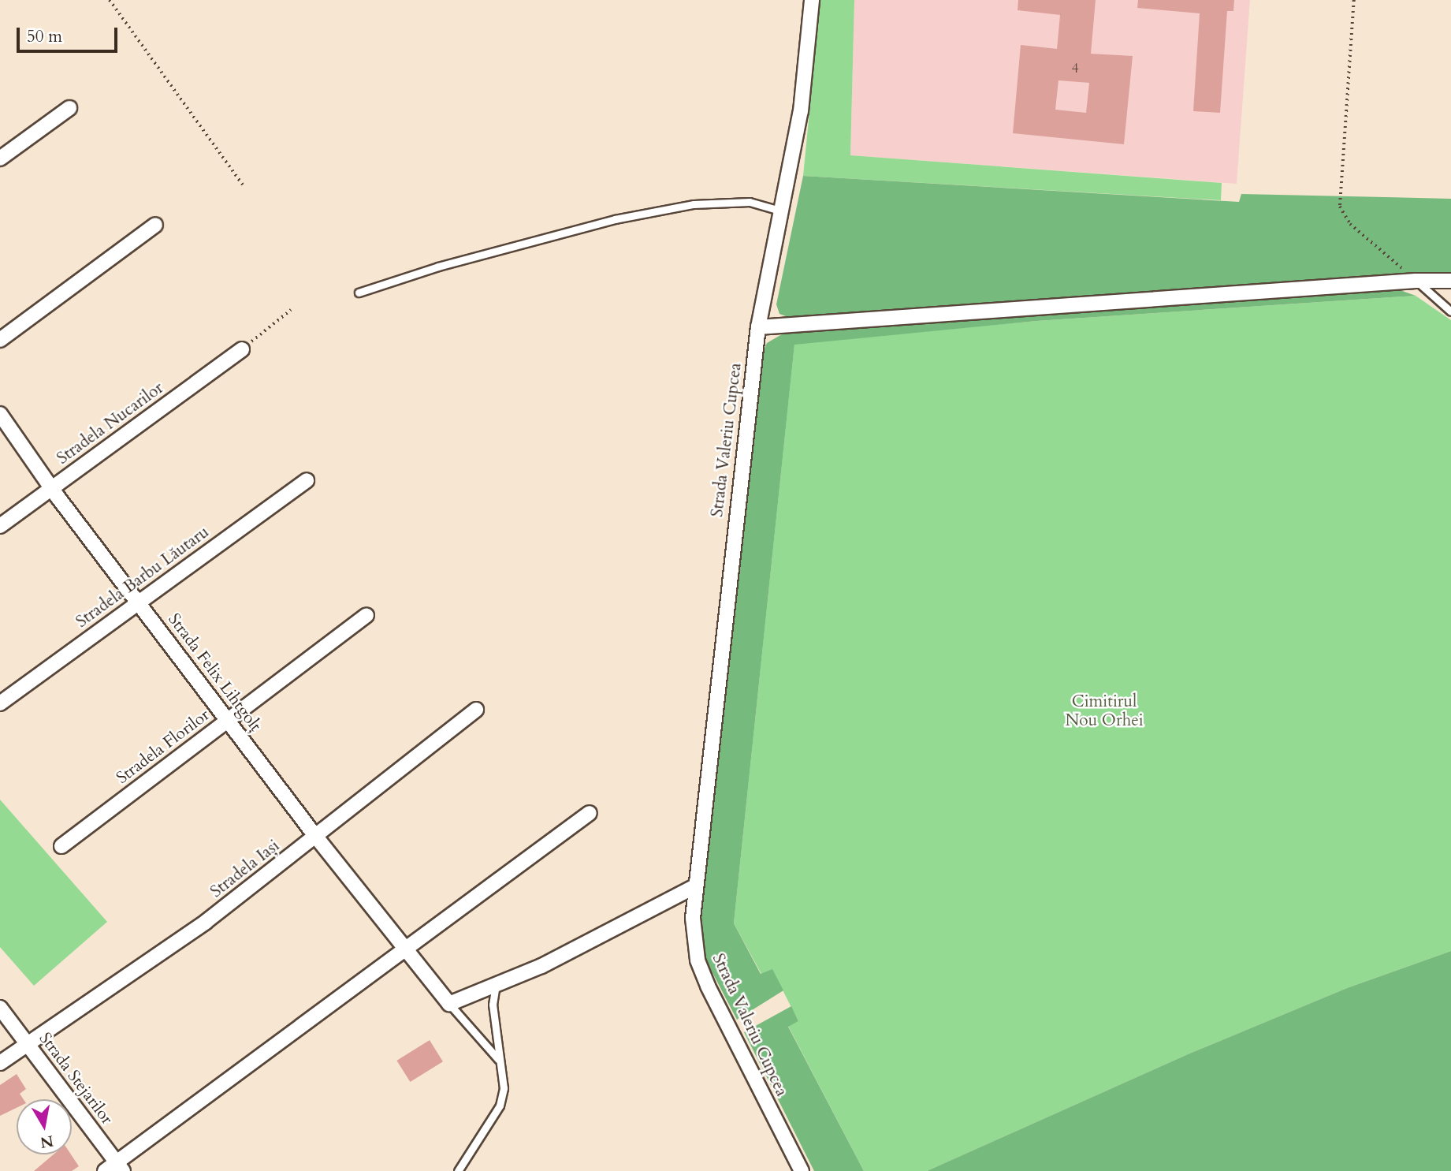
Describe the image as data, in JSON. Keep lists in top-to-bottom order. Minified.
{"streets":{"street":["Stradela Nucarilor","Strada Valeriu Cupcea","Stradela Barbu Lăutaru","Strada Felix Lihtgolţ","Stradela Florilor","Stradela Iași","Strada Stejarilor"]},"crossings":[["Stradela Nucarilor","Strada Felix Lihtgolţ"],["Stradela Barbu Lăutaru","Strada Felix Lihtgolţ"],["Strada Felix Lihtgolţ","Stradela Florilor"],["Strada Felix Lihtgolţ","Stradela Iași"],["Stradela Iași","Strada Stejarilor"]],"parks":["Cimitirul Nou Orhei"],"house_numbers":["4"],"scale_bar":"50 m","north":"bottom"}
